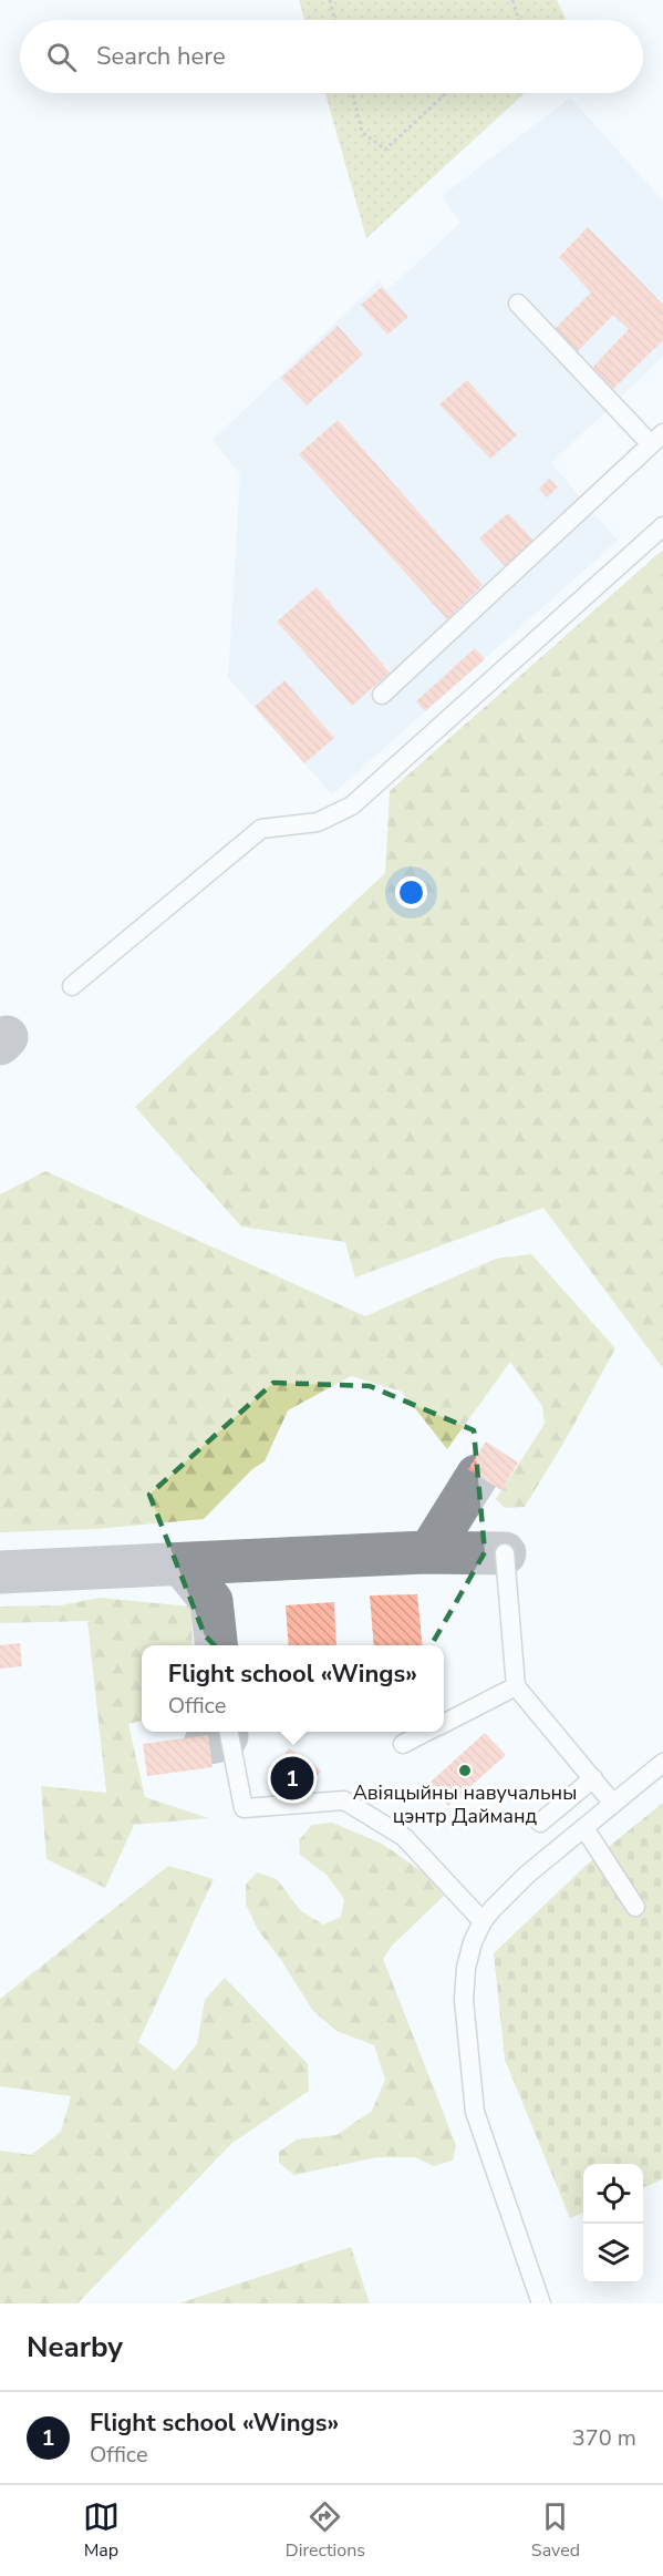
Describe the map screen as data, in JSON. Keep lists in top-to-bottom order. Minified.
{"places":["Авіяцыйны навучальны цэнтр Дайманд"],"page":{"search":"Search here","popup":["Flight school «Wings»","Office"],"pins":"1","heading":"Nearby","list":[{"mark":"1","name":"Flight school «Wings»","note":"Office","value":"370 m"}],"nav":["Map","Directions","Saved"]}}
